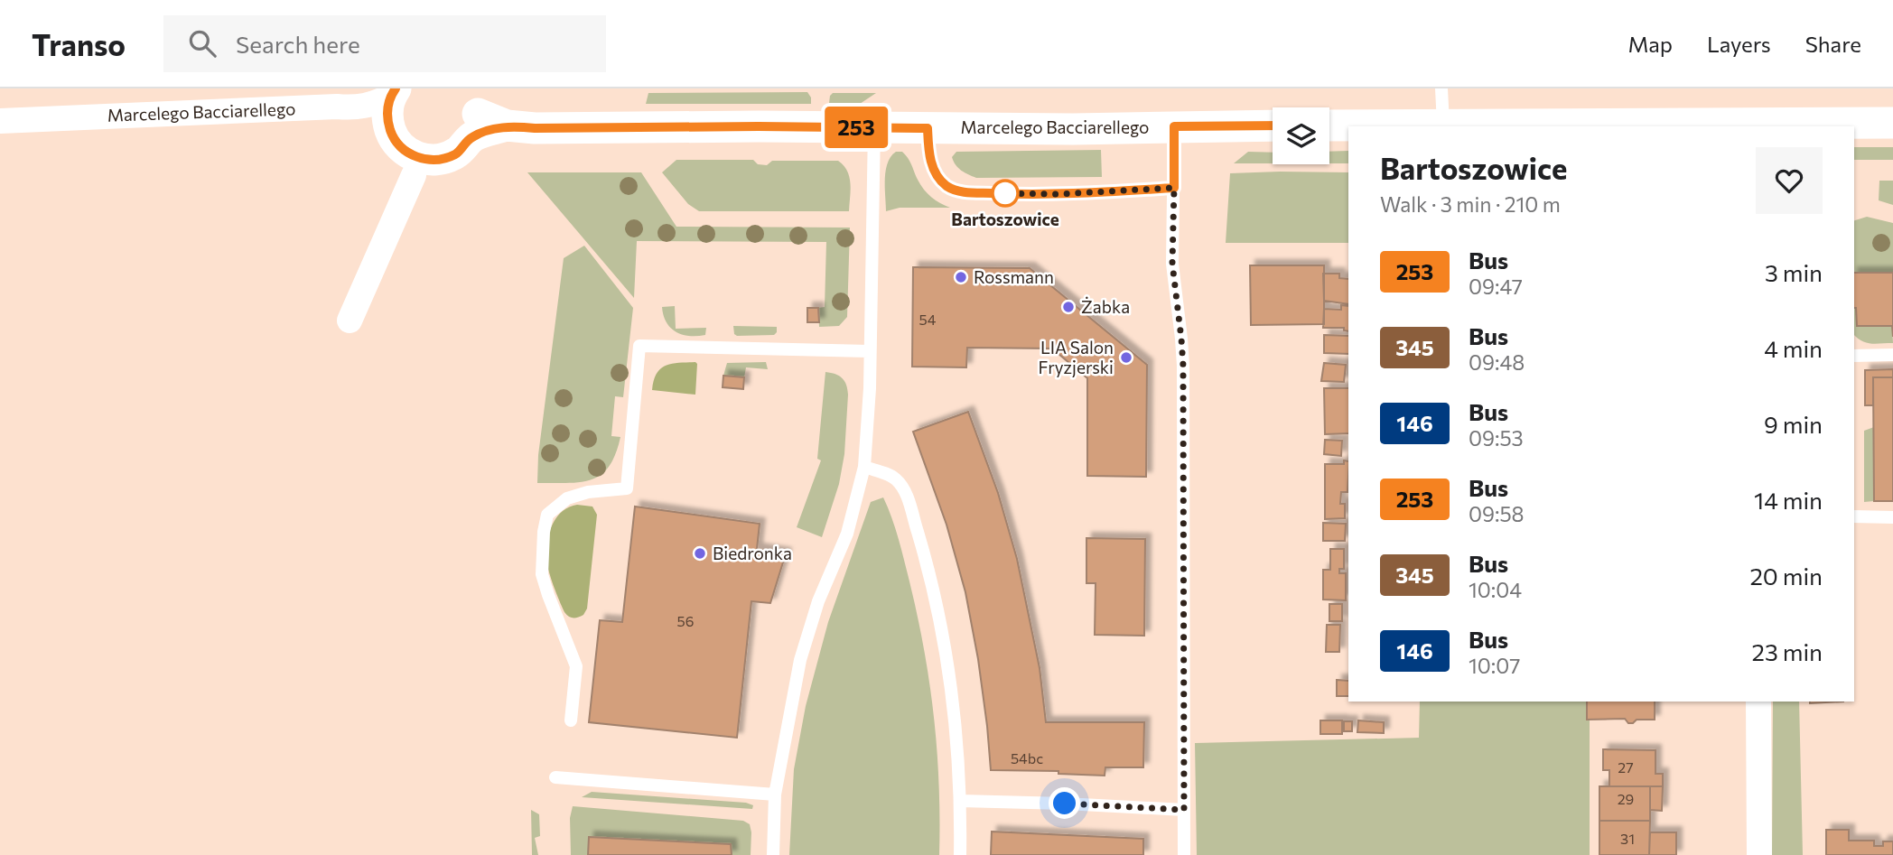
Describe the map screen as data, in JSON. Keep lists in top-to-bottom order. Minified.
{"streets":{"street":["Marcelego Bacciarellego"]},"places":["Bartoszowice","Rossmann","Żabka","LIA Salon Fryzjerski","Biedronka"],"lines":["bus line 253"],"house_numbers":["54","56","54bc","27","29","31"],"page":{"header":"Transo","search":"Search here","nav":["Map","Layers","Share"],"on_map":"253","heading":["Bartoszowice","Walk · 3 min · 210 m"],"list":[{"mark":"253","name":"Bus","note":"09:47","value":"3 min"},{"mark":"345","name":"Bus","note":"09:48","value":"4 min"},{"mark":"146","name":"Bus","note":"09:53","value":"9 min"},{"mark":"253","name":"Bus","note":"09:58","value":"14 min"},{"mark":"345","name":"Bus","note":"10:04","value":"20 min"},{"mark":"146","name":"Bus","note":"10:07","value":"23 min"}]}}
